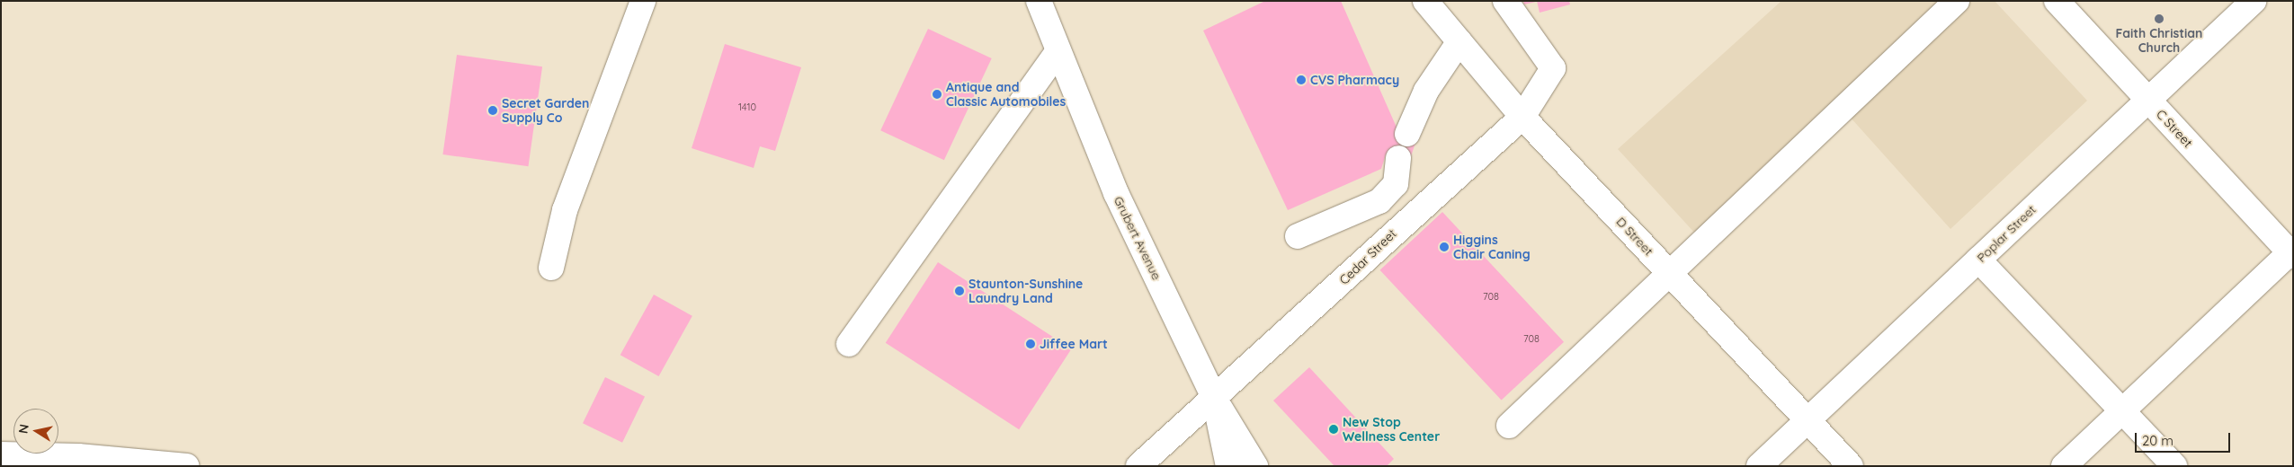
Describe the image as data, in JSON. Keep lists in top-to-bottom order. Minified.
{"streets":{"street":["C Street","Poplar Street","D Street","Grubert Avenue","Cedar Street"]},"crossings":[["C Street","Poplar Street"],["Poplar Street","D Street"],["D Street","Cedar Street"],["Grubert Avenue","Cedar Street"]],"places":["Faith Christian Church","CVS Pharmacy","Antique and Classic Automobiles","Secret Garden Supply Co","Higgins Chair Caning","Staunton-Sunshine Laundry Land","Jiffee Mart","New Stop Wellness Center"],"house_numbers":["1410","708","708"],"scale_bar":"20 m","north":"left"}
